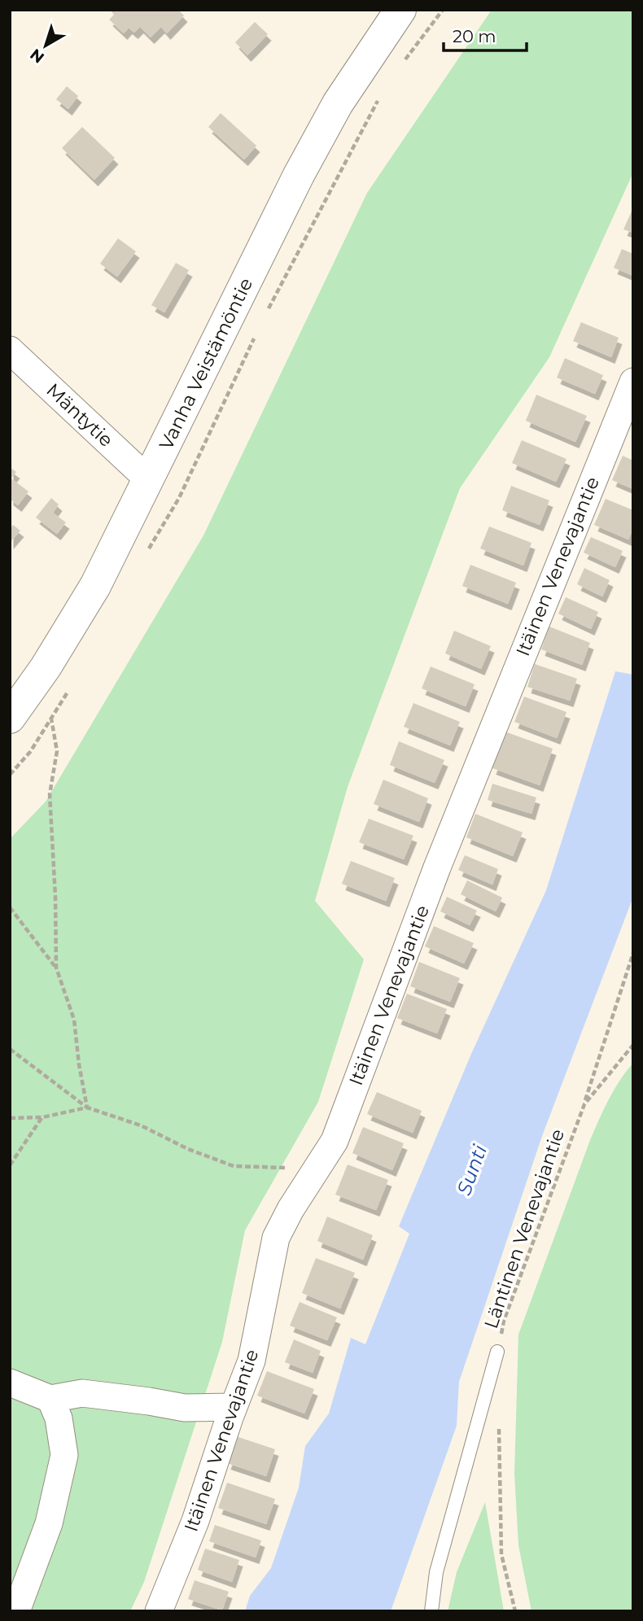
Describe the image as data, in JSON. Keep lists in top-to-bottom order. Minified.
{"streets":{"street":["Vanha Veistämöntie","Mäntytie","Itäinen Venevajantie"],"path":["Läntinen Venevajantie"]},"crossings":[["Vanha Veistämöntie","Mäntytie"]],"water":["Sunti"],"scale_bar":"20 m","north":"bottom left"}
